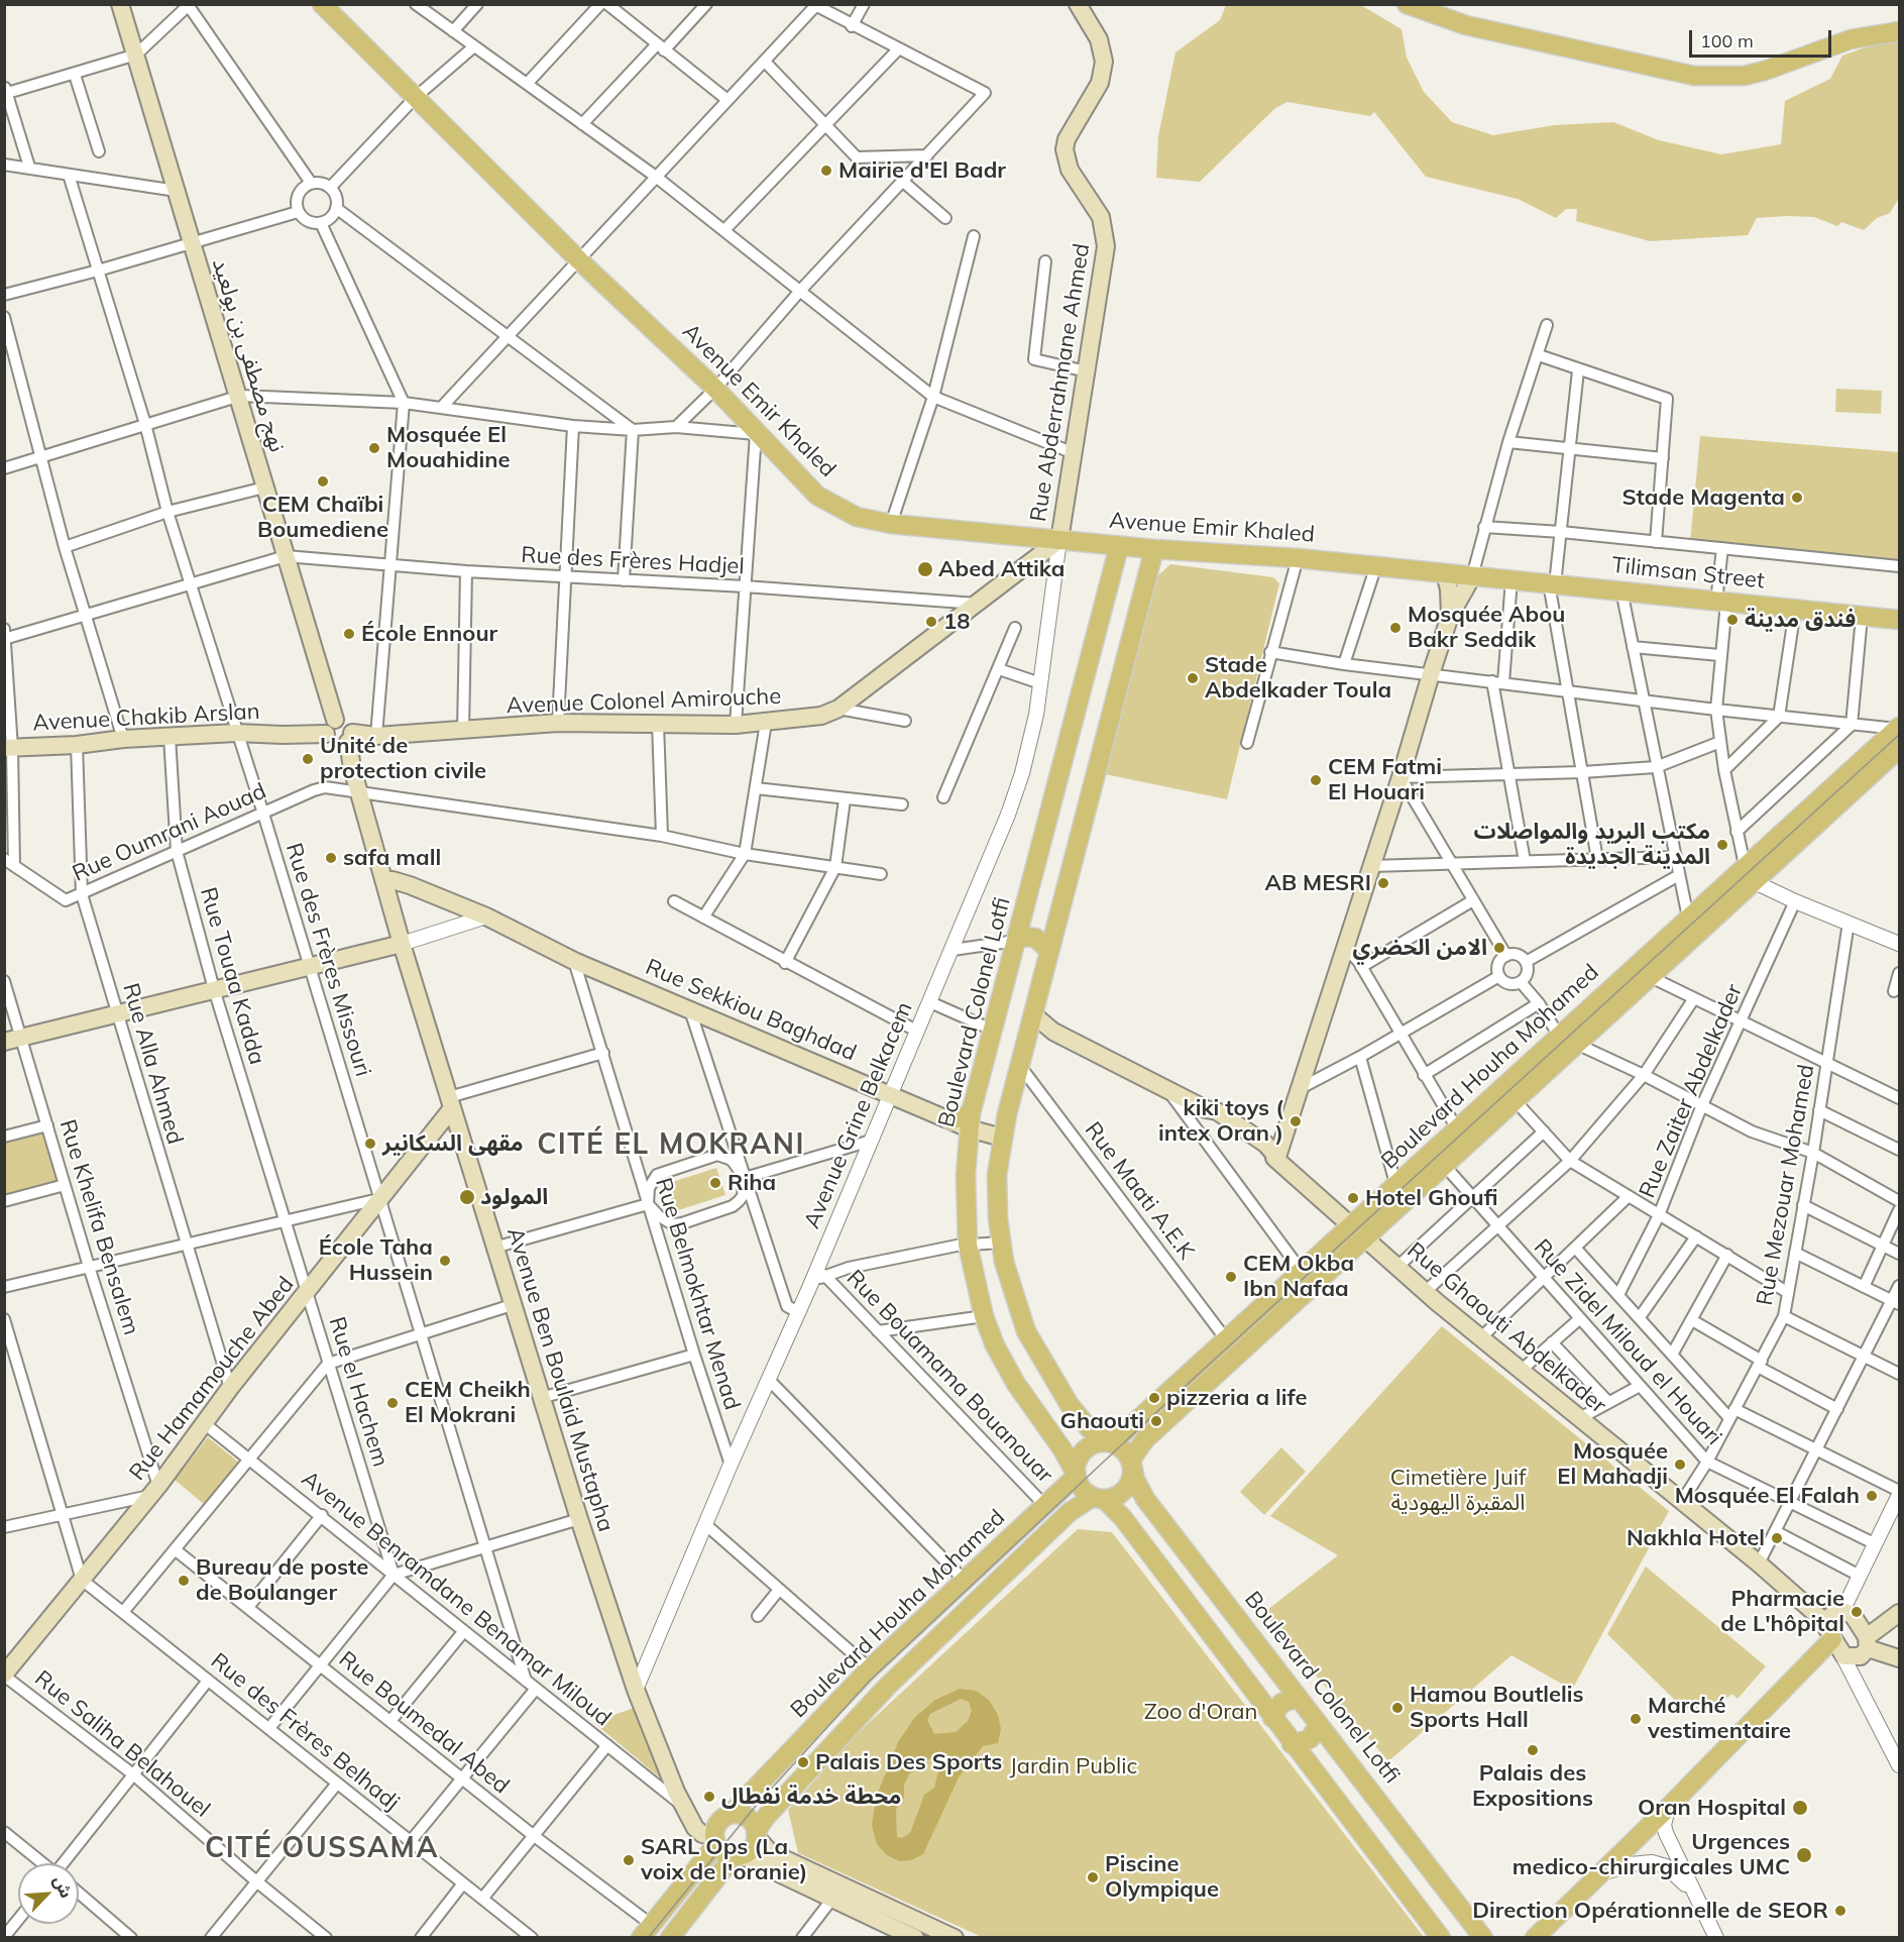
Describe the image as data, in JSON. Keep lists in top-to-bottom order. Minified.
{"streets":{"main road":["نهج مصطفى بن بولعيد","Rue Abderrahmane Ahmed","Avenue Emir Khaled","Tilimsan Street","Avenue Colonel Amirouche","Avenue Chakib Arslan","Rue Sekkiou Baghdad","Boulevard Colonel Lotfi","Boulevard Houha Mohamed","Rue Ghaouti Abdelkader","Rue Hamamouche Abed","Avenue Ben Boulaid Mustapha"],"street":["Rue des Frères Hadjel","Rue Oumrani Aouad","Rue des Frères Missouri","Rue Touaa Kadda","Rue Alla Ahmed","Rue Zaiter Abdelkader","Avenue Grine Belkacem","Rue Mezouar Mohamed","Rue Maati A.E.K","Rue Khelifa Bensalem","Rue Belmokhtar Menad","Rue Zidel Miloud el Houari","Rue Bouamama Bouanouar","Rue el Hachem","Avenue Benramdane Benamar Miloud","Rue Boumedal Abed","Rue des Frères Belhadj","Rue Saliha Belahouel"]},"crossings":[["نهج مصطفى بن بولعيد","Rue des Frères Hadjel"],["نهج مصطفى بن بولعيد","Avenue Colonel Amirouche"],["نهج مصطفى بن بولعيد","Avenue Chakib Arslan"],["نهج مصطفى بن بولعيد","Avenue Ben Boulaid Mustapha"],["Rue Abderrahmane Ahmed","Avenue Emir Khaled"],["Rue Abderrahmane Ahmed","Avenue Colonel Amirouche"],["Rue Abderrahmane Ahmed","Avenue Grine Belkacem"],["Avenue Emir Khaled","Tilimsan Street"],["Avenue Emir Khaled","Avenue Colonel Amirouche"],["Avenue Emir Khaled","Boulevard Colonel Lotfi"],["Avenue Emir Khaled","Avenue Grine Belkacem"],["Rue des Frères Hadjel","Avenue Colonel Amirouche"],["Avenue Colonel Amirouche","Avenue Chakib Arslan"],["Avenue Colonel Amirouche","Avenue Grine Belkacem"],["Avenue Chakib Arslan","Rue des Frères Missouri"],["Avenue Chakib Arslan","Rue Touaa Kadda"],["Avenue Chakib Arslan","Rue Alla Ahmed"],["Rue Oumrani Aouad","Rue des Frères Missouri"],["Rue Oumrani Aouad","Rue Touaa Kadda"],["Rue Oumrani Aouad","Rue Alla Ahmed"],["Rue Oumrani Aouad","Avenue Ben Boulaid Mustapha"],["Rue des Frères Missouri","Rue Hamamouche Abed"],["Rue des Frères Missouri","Avenue Benramdane Benamar Miloud"],["Rue Touaa Kadda","Rue el Hachem"],["Rue Sekkiou Baghdad","Avenue Grine Belkacem"],["Rue Sekkiou Baghdad","Rue Belmokhtar Menad"],["Rue Sekkiou Baghdad","Avenue Ben Boulaid Mustapha"],["Boulevard Colonel Lotfi","Boulevard Houha Mohamed"],["Rue Alla Ahmed","Rue Hamamouche Abed"],["Boulevard Houha Mohamed","Rue Maati A.E.K"],["Boulevard Houha Mohamed","Rue Ghaouti Abdelkader"],["Boulevard Houha Mohamed","Rue Zidel Miloud el Houari"],["Boulevard Houha Mohamed","Rue Bouamama Bouanouar"],["Boulevard Houha Mohamed","Avenue Ben Boulaid Mustapha"],["Avenue Grine Belkacem","Rue Belmokhtar Menad"],["Avenue Grine Belkacem","Avenue Ben Boulaid Mustapha"],["Rue Mezouar Mohamed","Rue Ghaouti Abdelkader"],["Rue Mezouar Mohamed","Rue Zidel Miloud el Houari"],["Rue Khelifa Bensalem","Rue Hamamouche Abed"],["Rue Hamamouche Abed","Avenue Ben Boulaid Mustapha"],["Rue Hamamouche Abed","Rue el Hachem"],["Rue Hamamouche Abed","Avenue Benramdane Benamar Miloud"],["Rue Hamamouche Abed","Rue des Frères Belhadj"],["Rue Hamamouche Abed","Rue Saliha Belahouel"],["Avenue Ben Boulaid Mustapha","Avenue Benramdane Benamar Miloud"],["Rue el Hachem","Avenue Benramdane Benamar Miloud"]],"districts":["CITÉ EL MOKRANI","CITÉ OUSSAMA"],"parks":["Cimetière Juif المقبرة اليهودية","Zoo d'Oran","Jardin Public"],"places":["Mairie d'El Badr","Mosquée El Mouahidine","CEM Chaïbi Boumediene","Stade Magenta","Abed Attika","فندق مدينة","18","Mosquée Abou Bakr Seddik","École Ennour","Stade Abdelkader Toula","Unité de protection civile","CEM Fatmi El Houari","مكتب البريد والمواصلات المدينة الجديدة","safa mall","AB MESRI","الامن الحضري","kiki toys ( intex Oran )","مقهى السكانير","Riha","المولود","Hotel Ghoufi","École Taha Hussein","CEM Okba Ibn Nafaa","pizzeria a life","CEM Cheikh El Mokrani","Ghaouti","Mosquée El Mahadji","Mosquée El Falah","Nakhla Hotel","Bureau de poste de Boulanger","Pharmacie de L'hôpital","Hamou Boutlelis Sports Hall","Marché vestimentaire","Palais des Expositions","Palais Des Sports","محطة خدمة نفطال","Oran Hospital","Urgences medico-chirurgicales UMC","SARL Ops (La voix de l'oranie)","Piscine Olympique","Direction Opérationnelle de SEOR"],"scale_bar":"100 m","north":"top right"}
